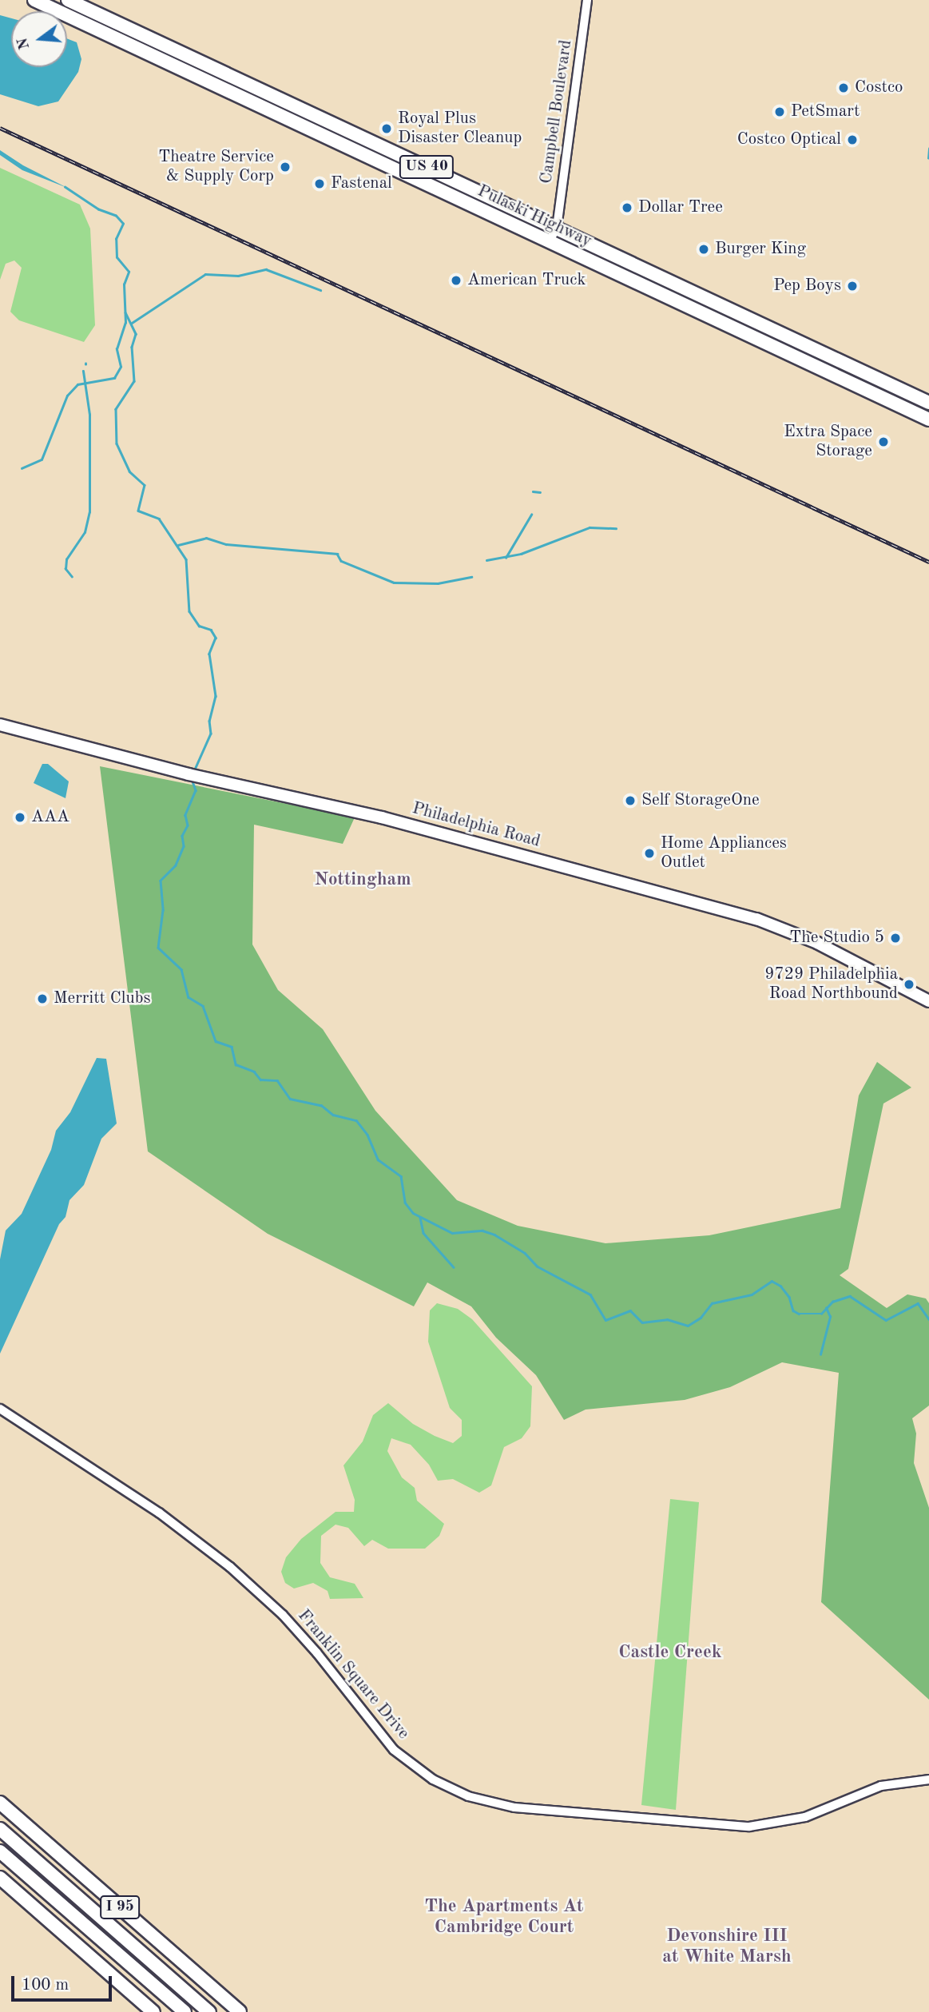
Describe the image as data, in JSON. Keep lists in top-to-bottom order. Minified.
{"streets":{"highway":["US 40","Pulaski Highway","I 95"],"main road":["Philadelphia Road"],"street":["Campbell Boulevard","Franklin Square Drive"]},"crossings":[["Campbell Boulevard","Pulaski Highway"]],"districts":["Nottingham","Castle Creek","The Apartments At Cambridge Court","Devonshire III at White Marsh"],"places":["Costco","PetSmart","Royal Plus Disaster Cleanup","Costco Optical","Theatre Service & Supply Corp","Fastenal","Dollar Tree","Burger King","American Truck","Pep Boys","Extra Space Storage","Self StorageOne","AAA","Home Appliances Outlet","The Studio 5","9729 Philadelphia Road Northbound","Merritt Clubs"],"scale_bar":"100 m","north":"left"}
